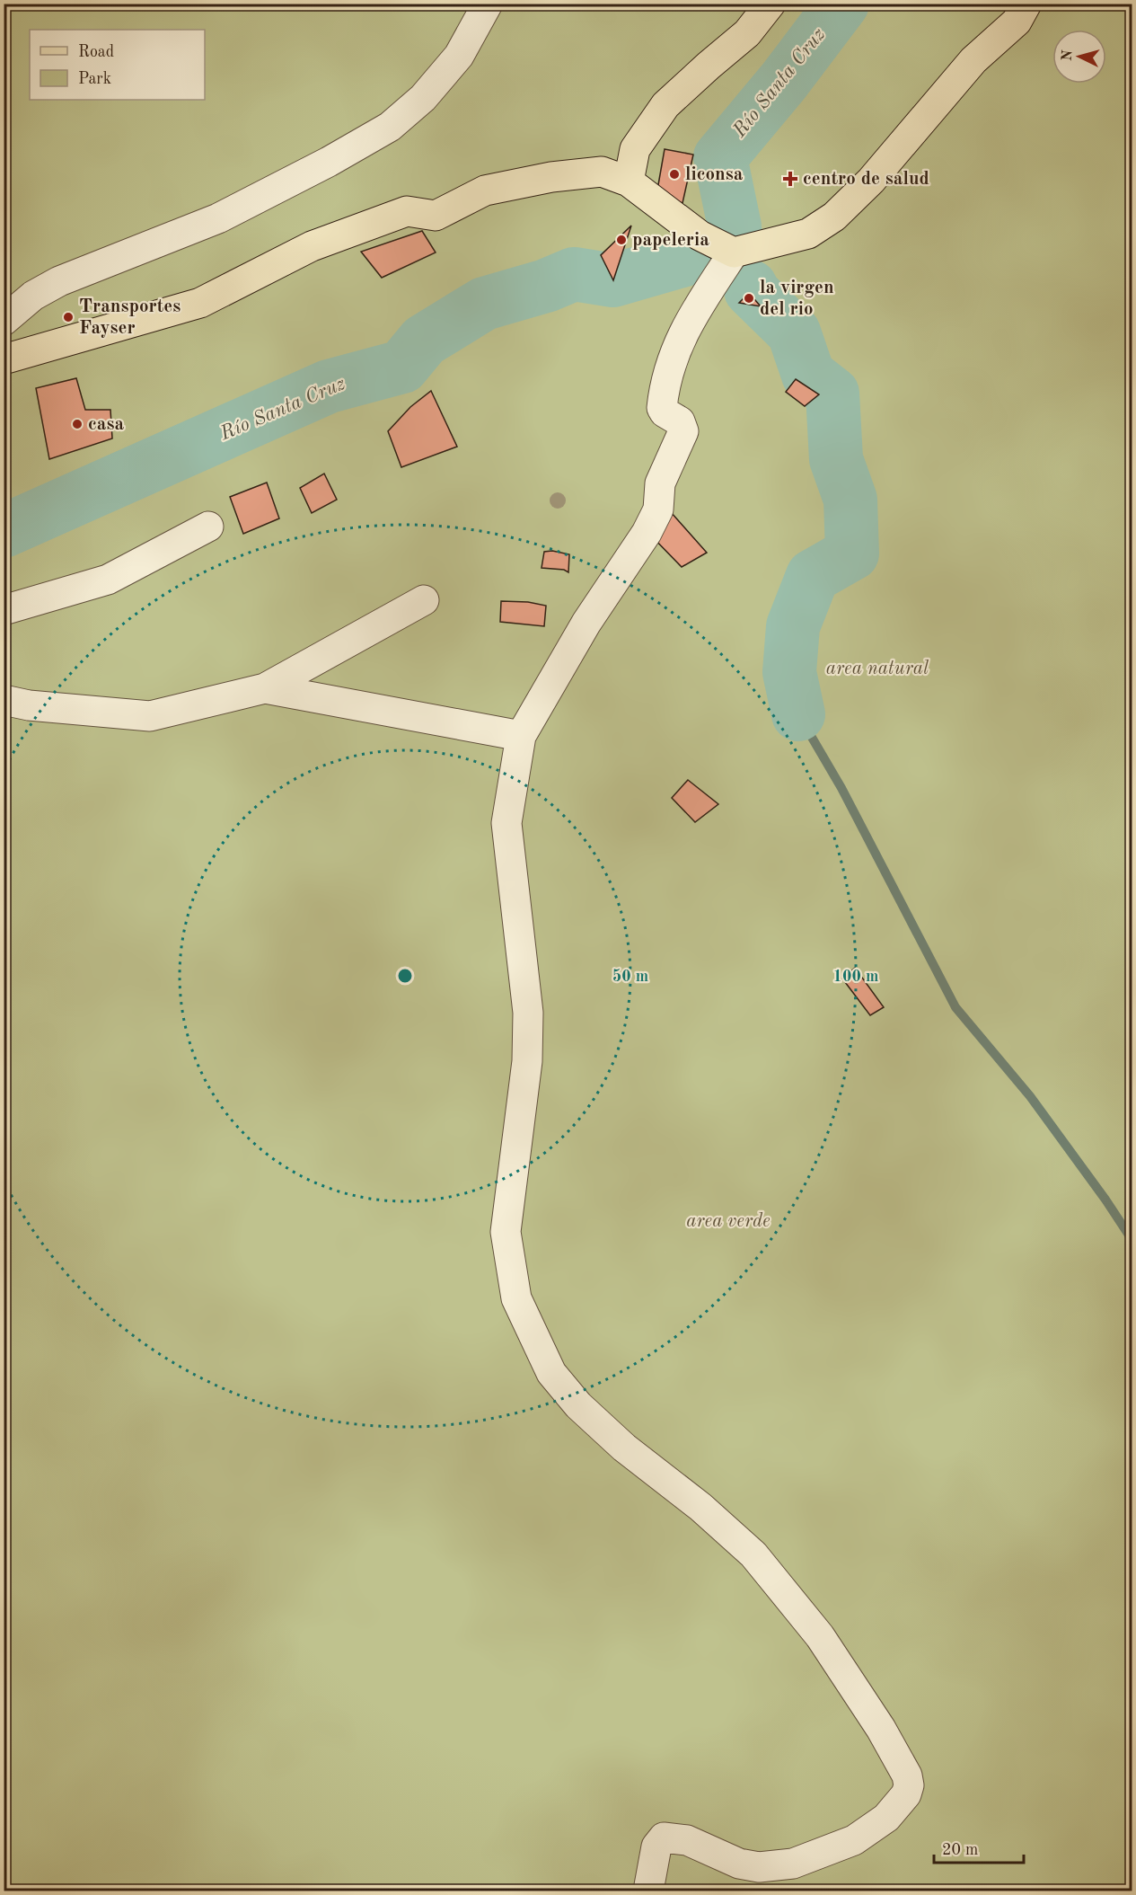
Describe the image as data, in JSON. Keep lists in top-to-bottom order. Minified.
{"water":["Río Santa Cruz"],"parks":["area natural","area verde"],"places":{"other":["liconsa","papeleria","la virgen del rio","Transportes Fayser","casa"],"health":["centro de salud"]},"legend":["Road","Park"],"scale_bar":"20 m","north":"left","rings":["50 m","100 m"]}
